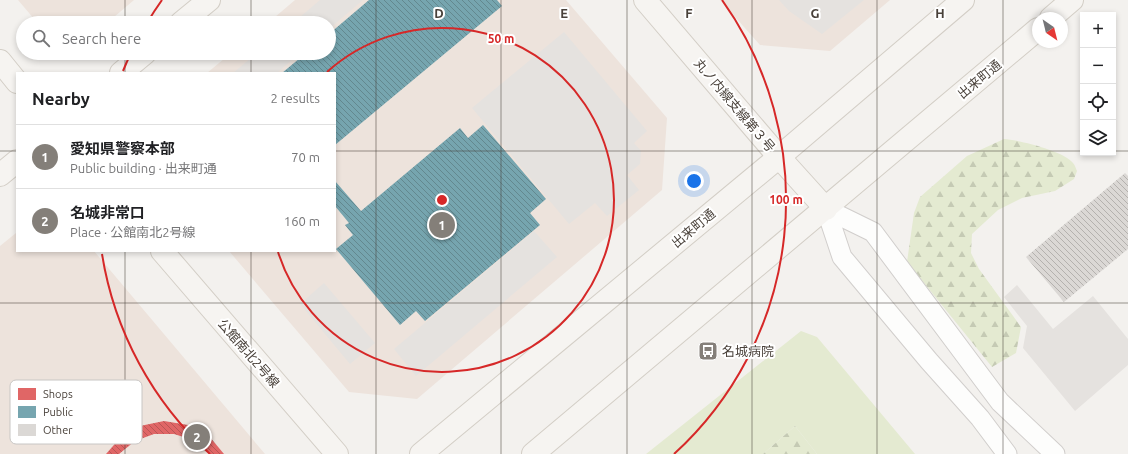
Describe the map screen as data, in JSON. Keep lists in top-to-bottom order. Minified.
{"streets":{"main road":["出来町通","丸ノ内線支線第３号","公館南北2号線"]},"crossings":[["出来町通","丸ノ内線支線第３号"]],"places":{"bus stop":["名城病院"]},"legend":["Shops","Public","Other"],"north":"bottom right","page":{"map_buttons":["+","−"],"search":"Search here","heading":["Nearby","2 results"],"list":[{"mark":"1","name":"愛知県警察本部","note":"Public building · 出来町通","value":"70 m"},{"mark":"2","name":"名城非常口","note":"Place · 公館南北2号線","value":"160 m"}],"pins":["1","2"]},"grid":{"columns":["D","E","F","G","H"]},"rings":["50 m","100 m"]}
